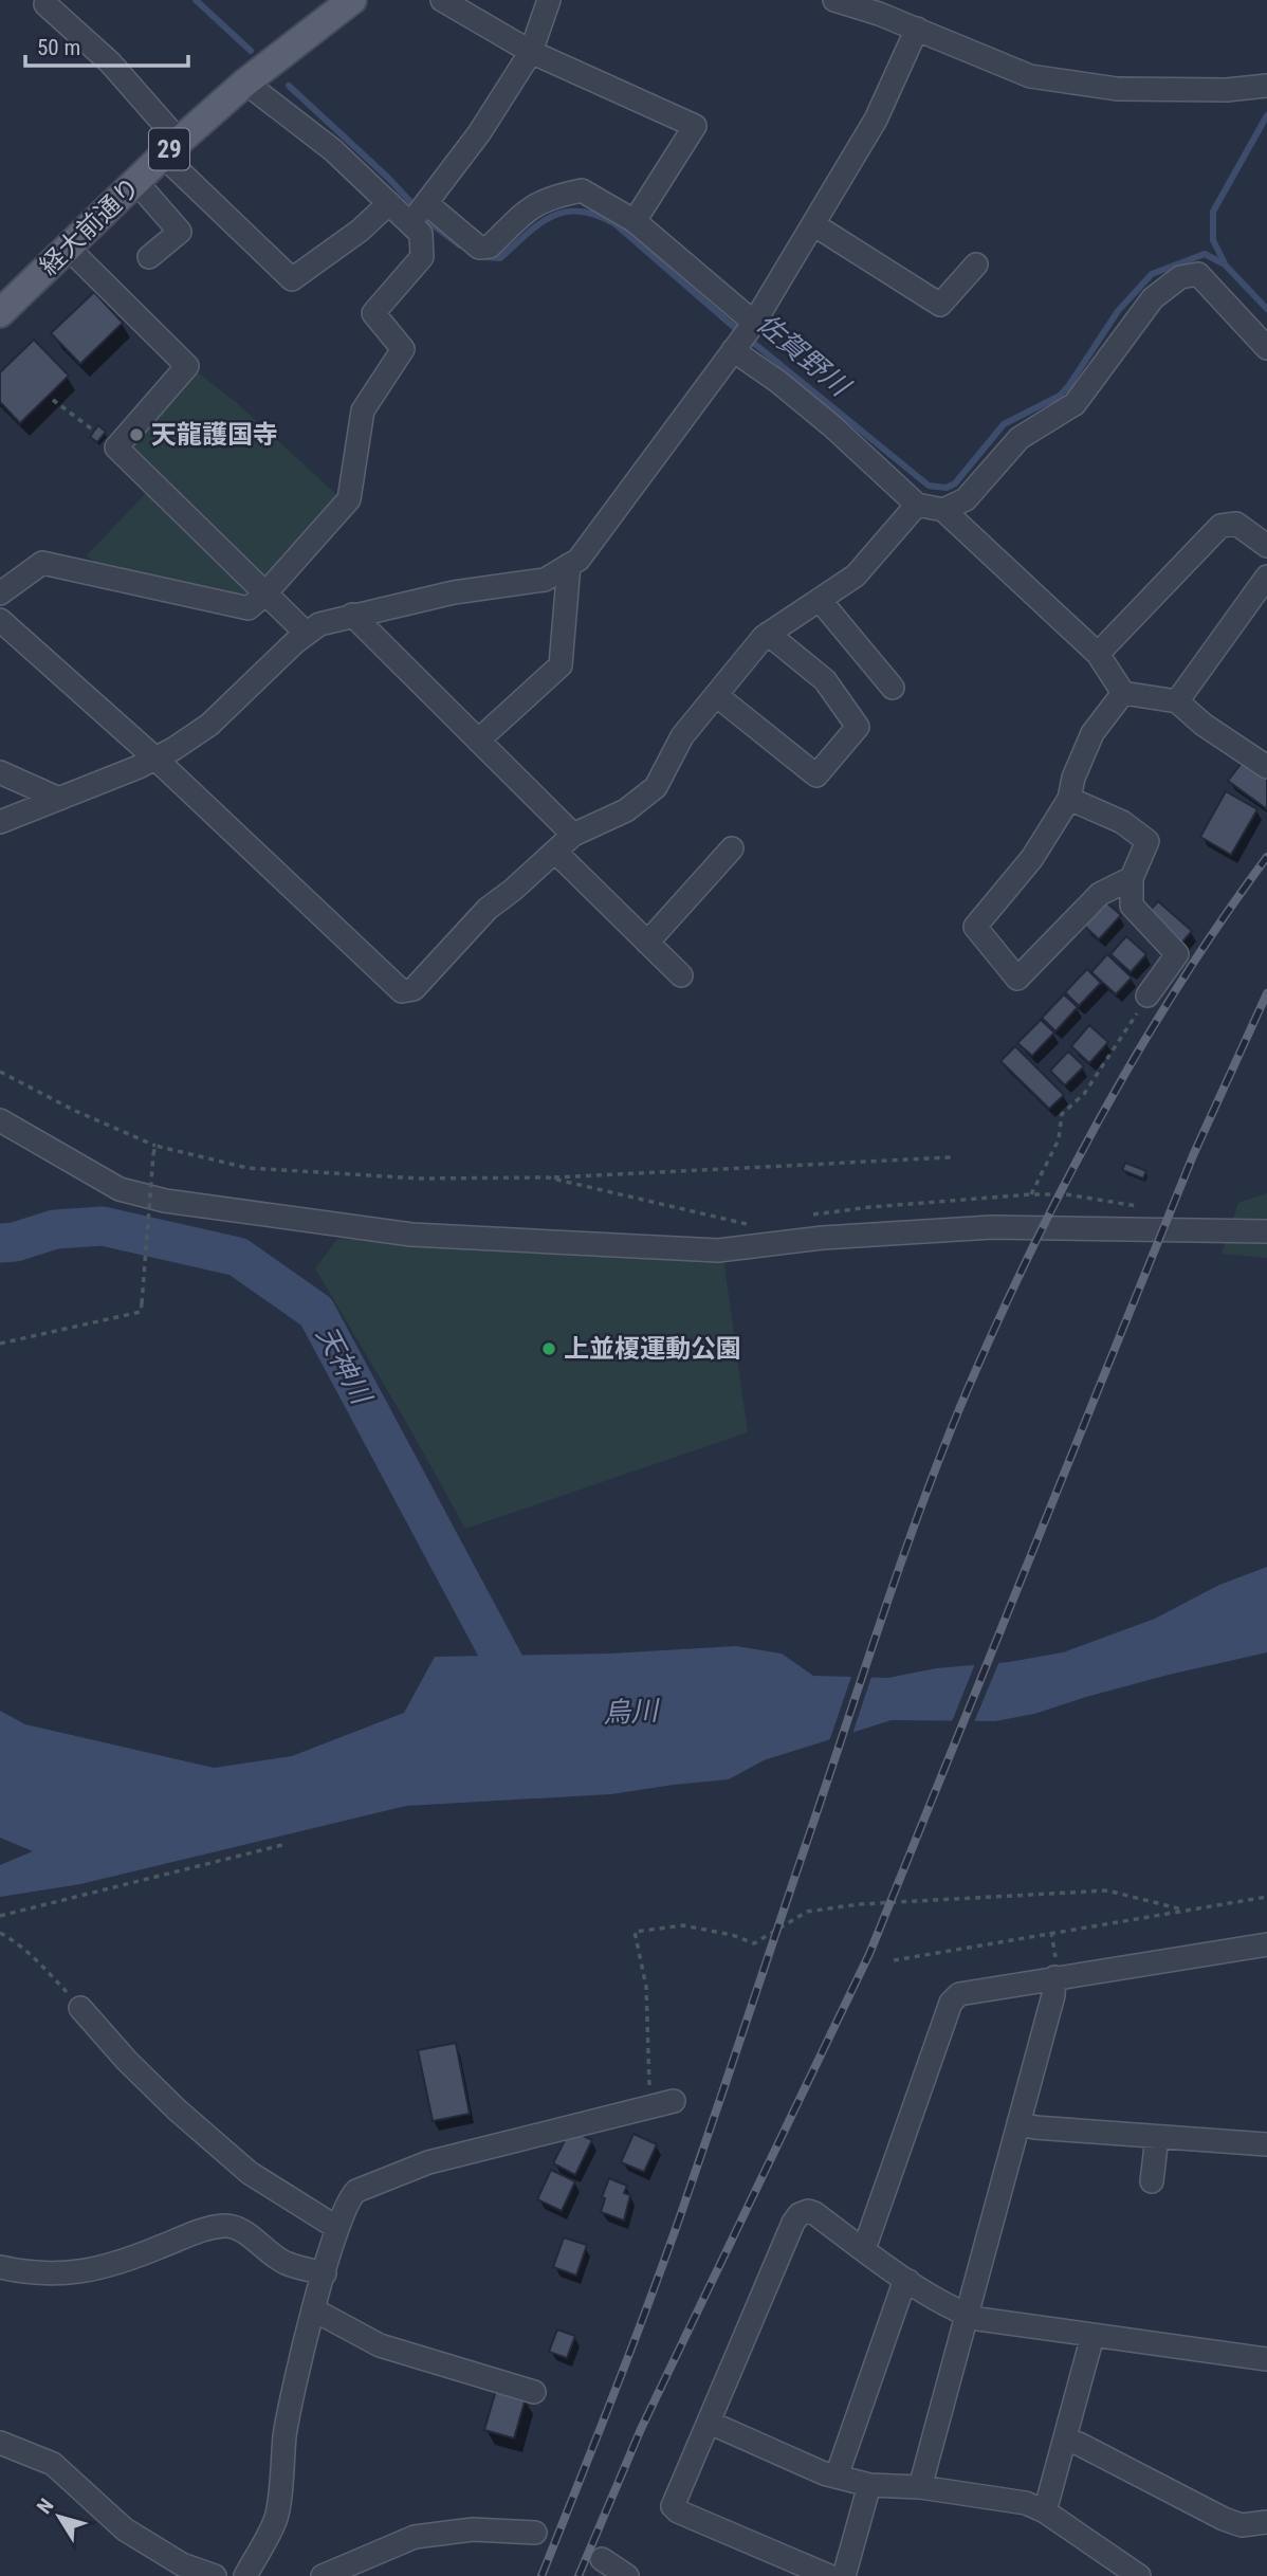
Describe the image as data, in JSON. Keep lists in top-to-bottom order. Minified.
{"streets":{"main road":["29","経大前通り"]},"water":["佐賀野川","天神川","烏川"],"places":["天龍護国寺","上並榎運動公園"],"scale_bar":"50 m","north":"top left"}
